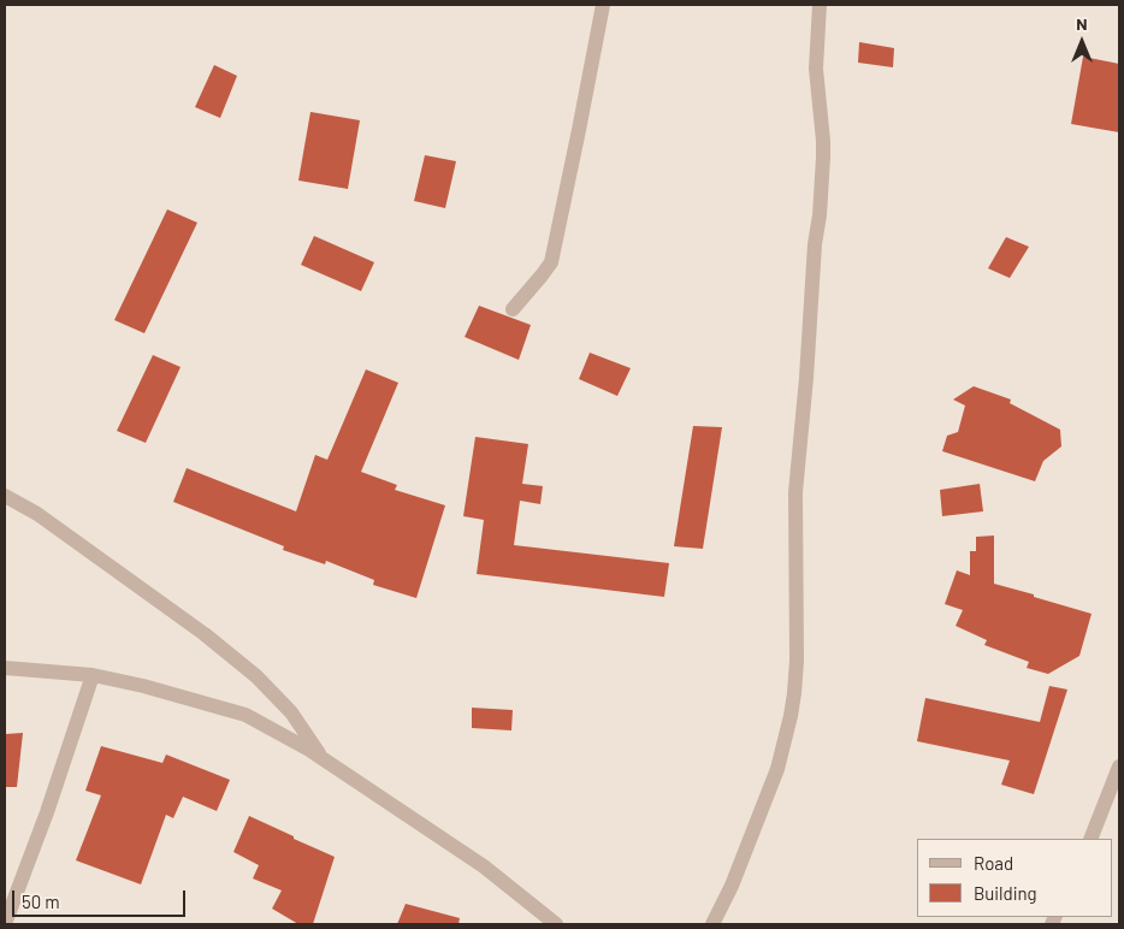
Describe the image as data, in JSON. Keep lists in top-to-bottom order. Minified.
{"legend":["Road","Building"],"scale_bar":"50 m","north":"top"}
